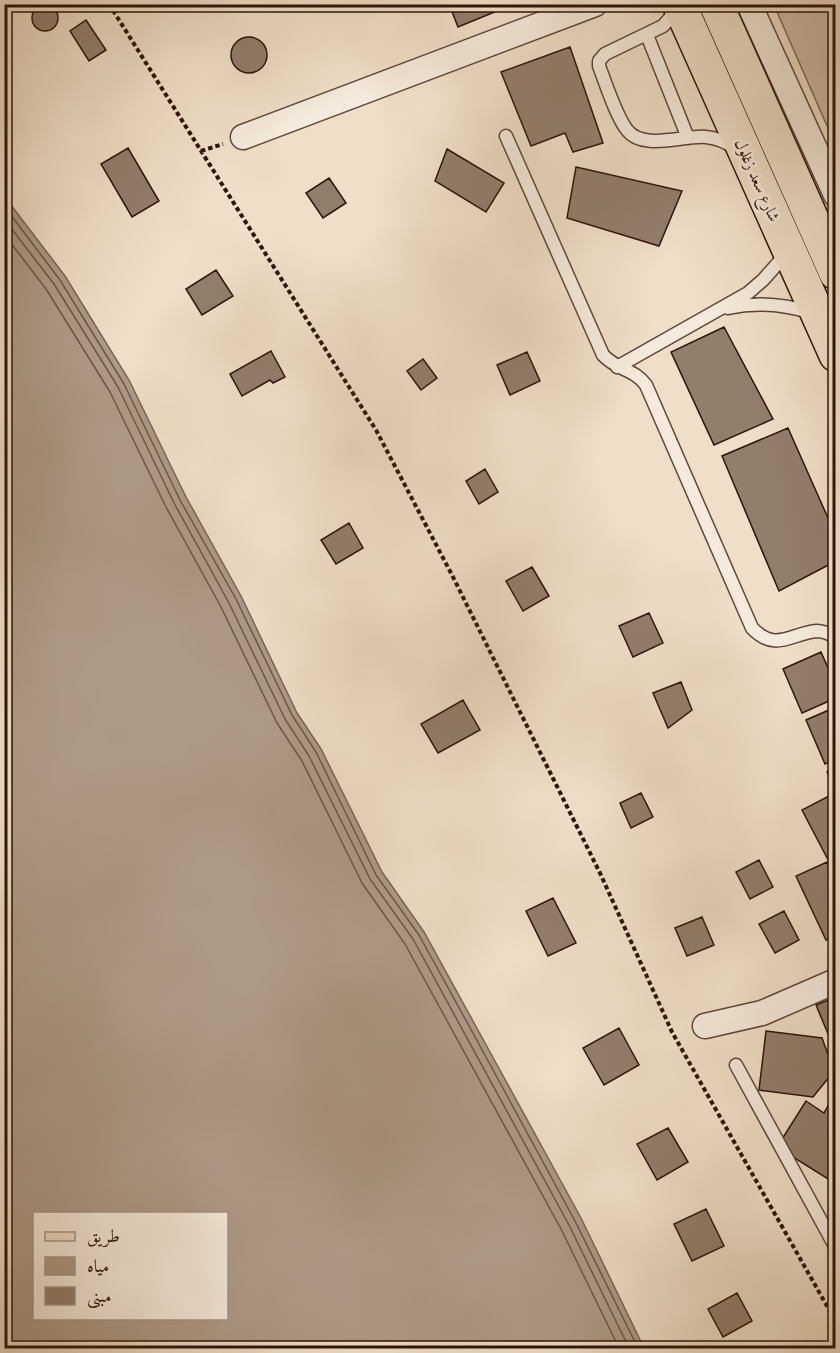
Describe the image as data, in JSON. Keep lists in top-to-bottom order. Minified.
{"streets":{"main road":["شارع سعد زغلول"]},"legend":["طريق","مياه","مبنى"]}
